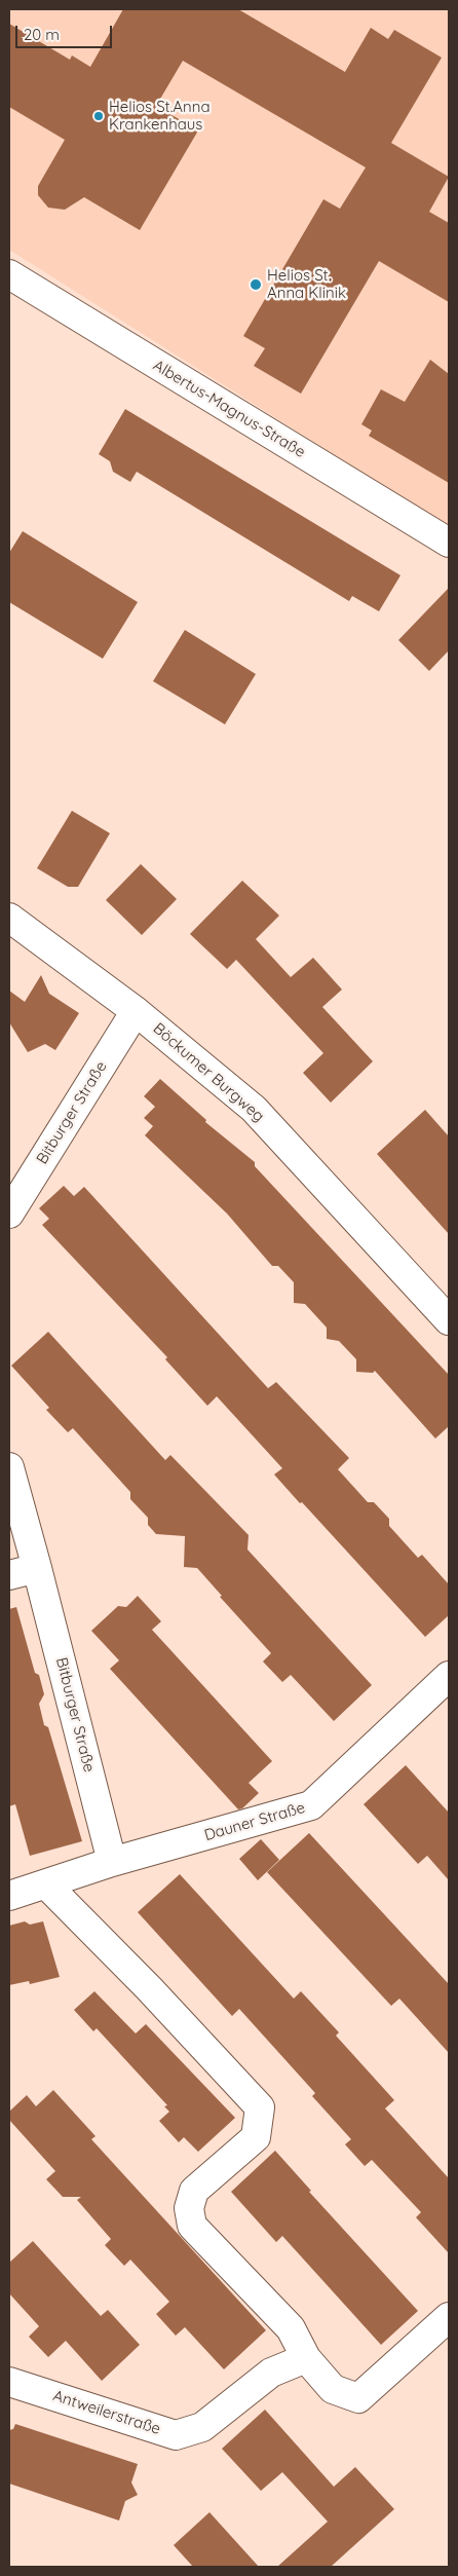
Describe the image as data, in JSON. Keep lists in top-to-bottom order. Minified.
{"streets":{"street":["Albertus-Magnus-Straße","Böckumer Burgweg","Bitburger Straße","Dauner Straße","Antweilerstraße"]},"crossings":[["Böckumer Burgweg","Bitburger Straße"],["Bitburger Straße","Dauner Straße"]],"places":["Helios St.Anna Krankenhaus","Helios St. Anna Klinik"],"scale_bar":"20 m"}
